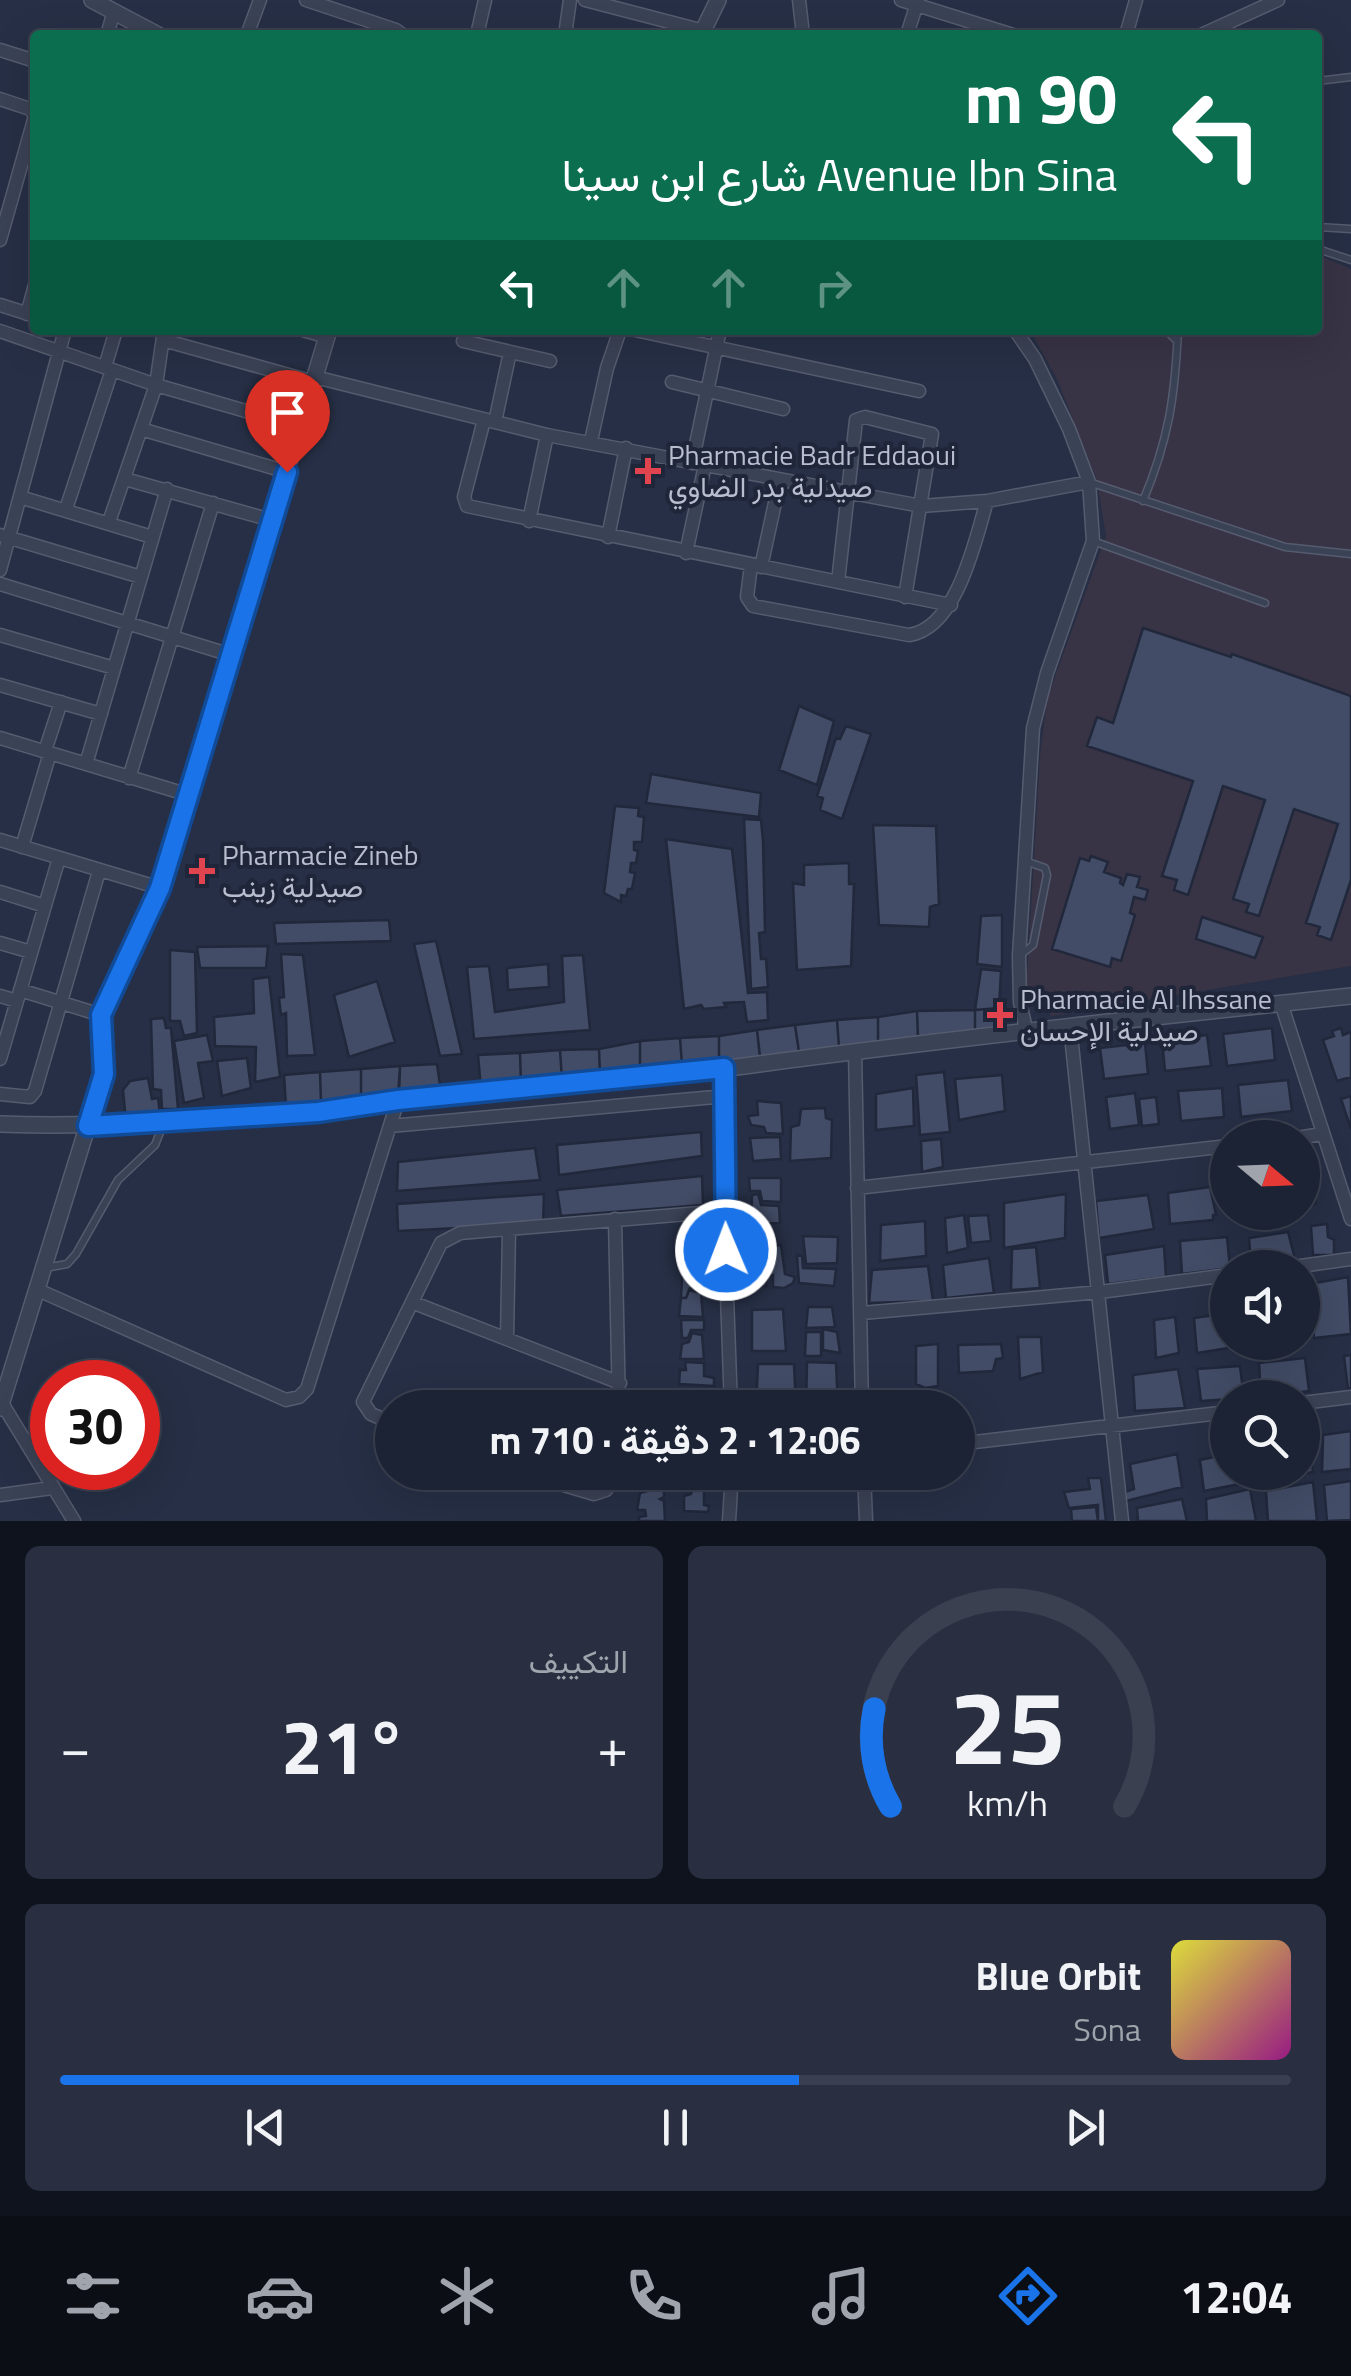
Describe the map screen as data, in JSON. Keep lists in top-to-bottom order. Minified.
{"places":{"health":["Pharmacie Badr Eddaoui صيدلية بدر الضاوي","Pharmacie Zineb صيدلية زينب","Pharmacie Al Ihssane صيدلية الإحسان"]},"north":"right","page":{"turn":["90 m","Avenue Ibn Sina شارع ابن سينا"],"limit":"30","trip":"12:06 · 2 دقيقة · 710 m","tile":"التكييف","heat":["−","21°","+"],"song":["Blue Orbit","Sona"],"tabs":"12:04","gauge":["25","km/h"]}}
